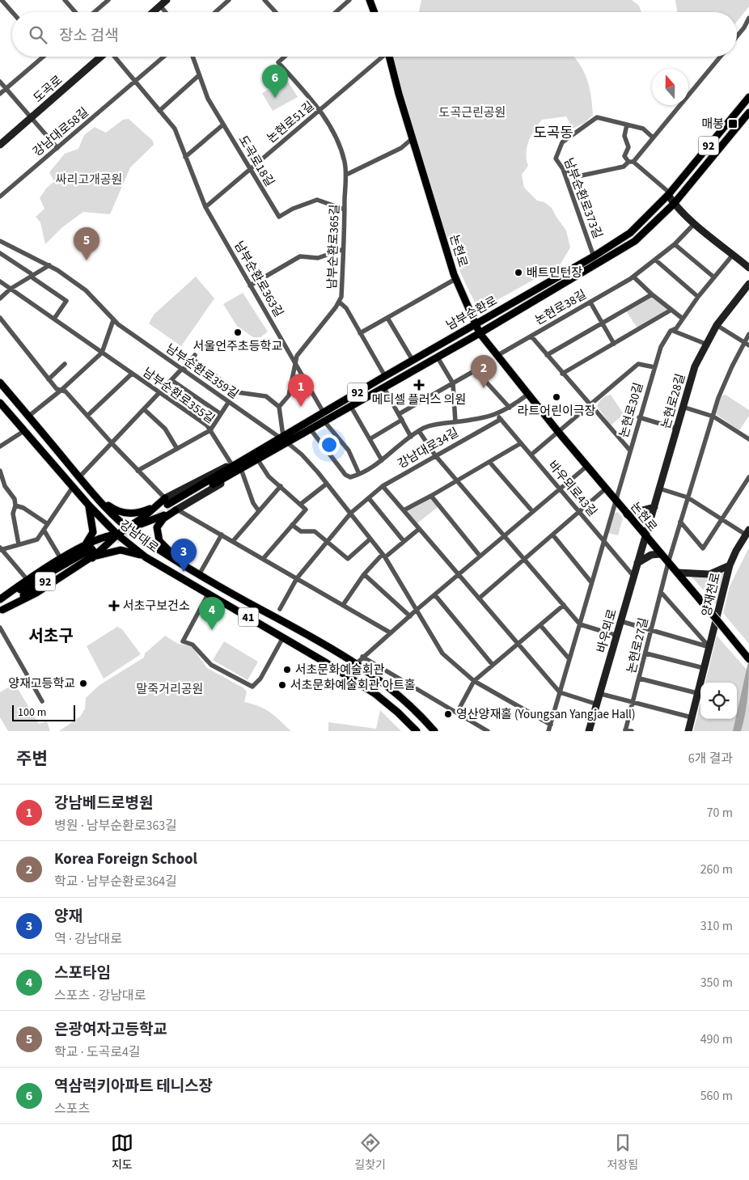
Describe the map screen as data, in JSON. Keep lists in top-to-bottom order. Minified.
{"streets":{"main road":["92","논현로","남부순환로","강남대로","41"],"street":["도곡로","논현로51길","강남대로58길","도곡로18길","남부순환로373길","남부순환로365길","남부순환로363길","논현로38길","남부순환로359길","남부순환로355길","논현로28길","논현로30길","강남대로34길","바우뫼로43길","양재천로","바우뫼로","논현로27길"]},"crossings":[["논현로51길","도곡로18길"],["논현로51길","남부순환로365길"],["논현로51길","남부순환로363길"],["강남대로58길","남부순환로363길"],["도곡로18길","남부순환로365길"],["남부순환로373길","남부순환로"],["남부순환로365길","남부순환로"],["논현로","논현로38길"],["논현로","남부순환로"],["논현로","논현로28길"],["논현로","논현로30길"],["논현로","바우뫼로"],["논현로","논현로27길"],["남부순환로363길","남부순환로"],["남부순환로","남부순환로359길"],["논현로28길","바우뫼로"],["논현로30길","바우뫼로43길"],["강남대로34길","바우뫼로43길"],["바우뫼로43길","바우뫼로"]],"districts":["도곡동","서초구"],"parks":["도곡근린공원","싸리고개공원","말죽거리공원"],"places":{"transit":["매봉"],"other":["배트민턴장","서울언주초등학교","라트어린이극장","서초문화예술회관","양재고등학교","서초문화예술회관 아트홀","영산양재홀 (Youngsan Yangjae Hall)"],"health":["메디셀 플러스 의원","서초구보건소"]},"scale_bar":"100 m","north":"top","page":{"search":"장소 검색","pins":["6","5","2","1","3","4"],"scale":"100 m","heading":["주변","6개 결과"],"list":[{"mark":"1","name":"강남베드로병원","note":"병원 · 남부순환로363길","value":"70 m"},{"mark":"2","name":"Korea Foreign School","note":"학교 · 남부순환로364길","value":"260 m"},{"mark":"3","name":"양재","note":"역 · 강남대로","value":"310 m"},{"mark":"4","name":"스포타임","note":"스포츠 · 강남대로","value":"350 m"},{"mark":"5","name":"은광여자고등학교","note":"학교 · 도곡로4길","value":"490 m"},{"mark":"6","name":"역삼럭키아파트 테니스장","note":"스포츠","value":"560 m"}],"nav":["지도","길찾기","저장됨"]}}
